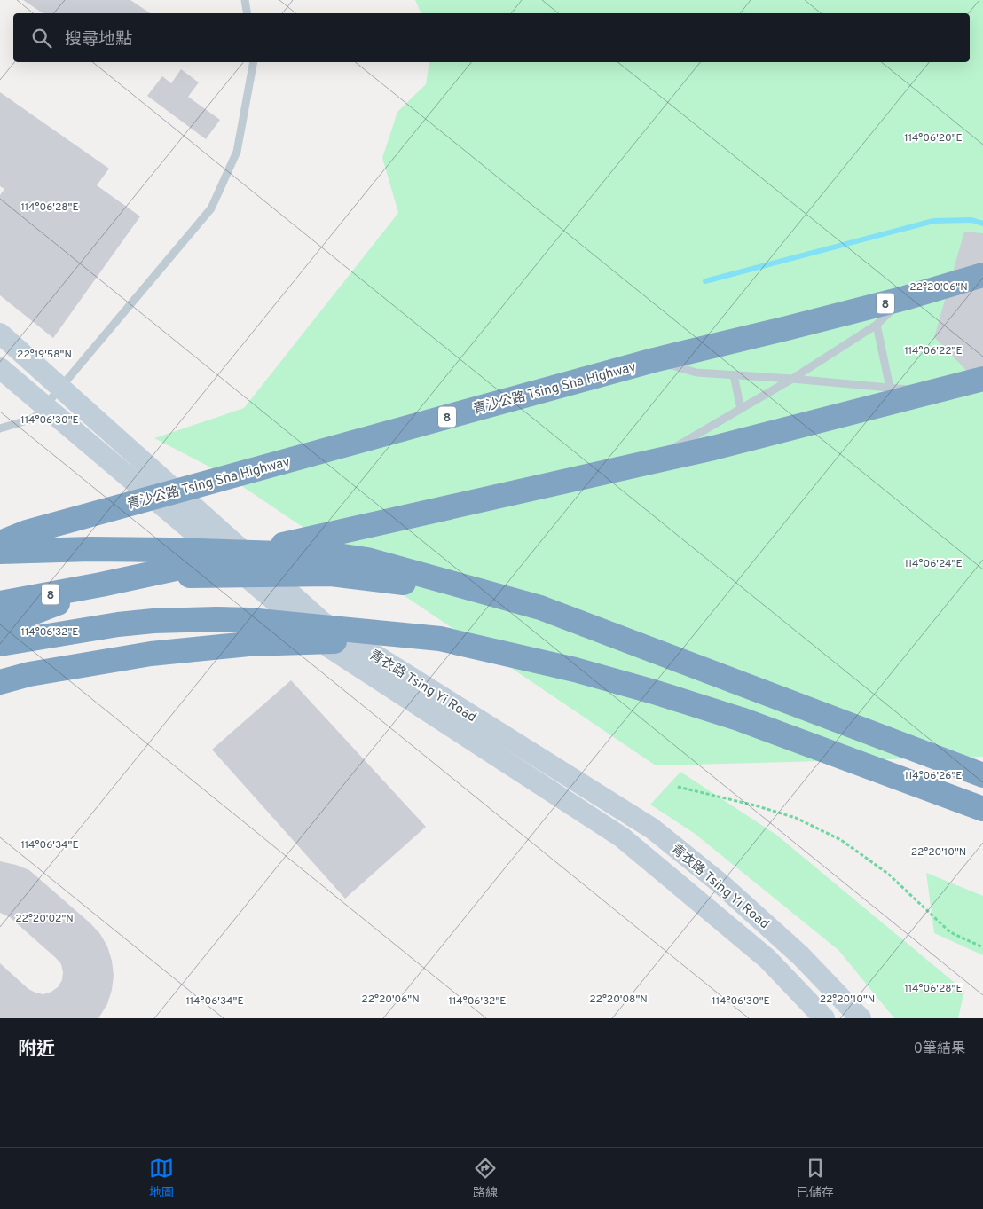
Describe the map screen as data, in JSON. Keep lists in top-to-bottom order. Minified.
{"streets":{"highway":["8","青沙公路 Tsing Sha Highway"],"main road":["青衣路 Tsing Yi Road"]},"page":{"search":"搜尋地點","heading":["附近","0筆結果"],"nav":["地圖","路線","已儲存"]},"coordinates":["114°06'20\"E","114°06'28\"E","22°20'06\"N","114°06'22\"E","22°19'58\"N","114°06'30\"E","114°06'24\"E","114°06'32\"E","114°06'26\"E","114°06'34\"E","22°20'10\"N","22°20'02\"N","22°20'08\"N"]}
